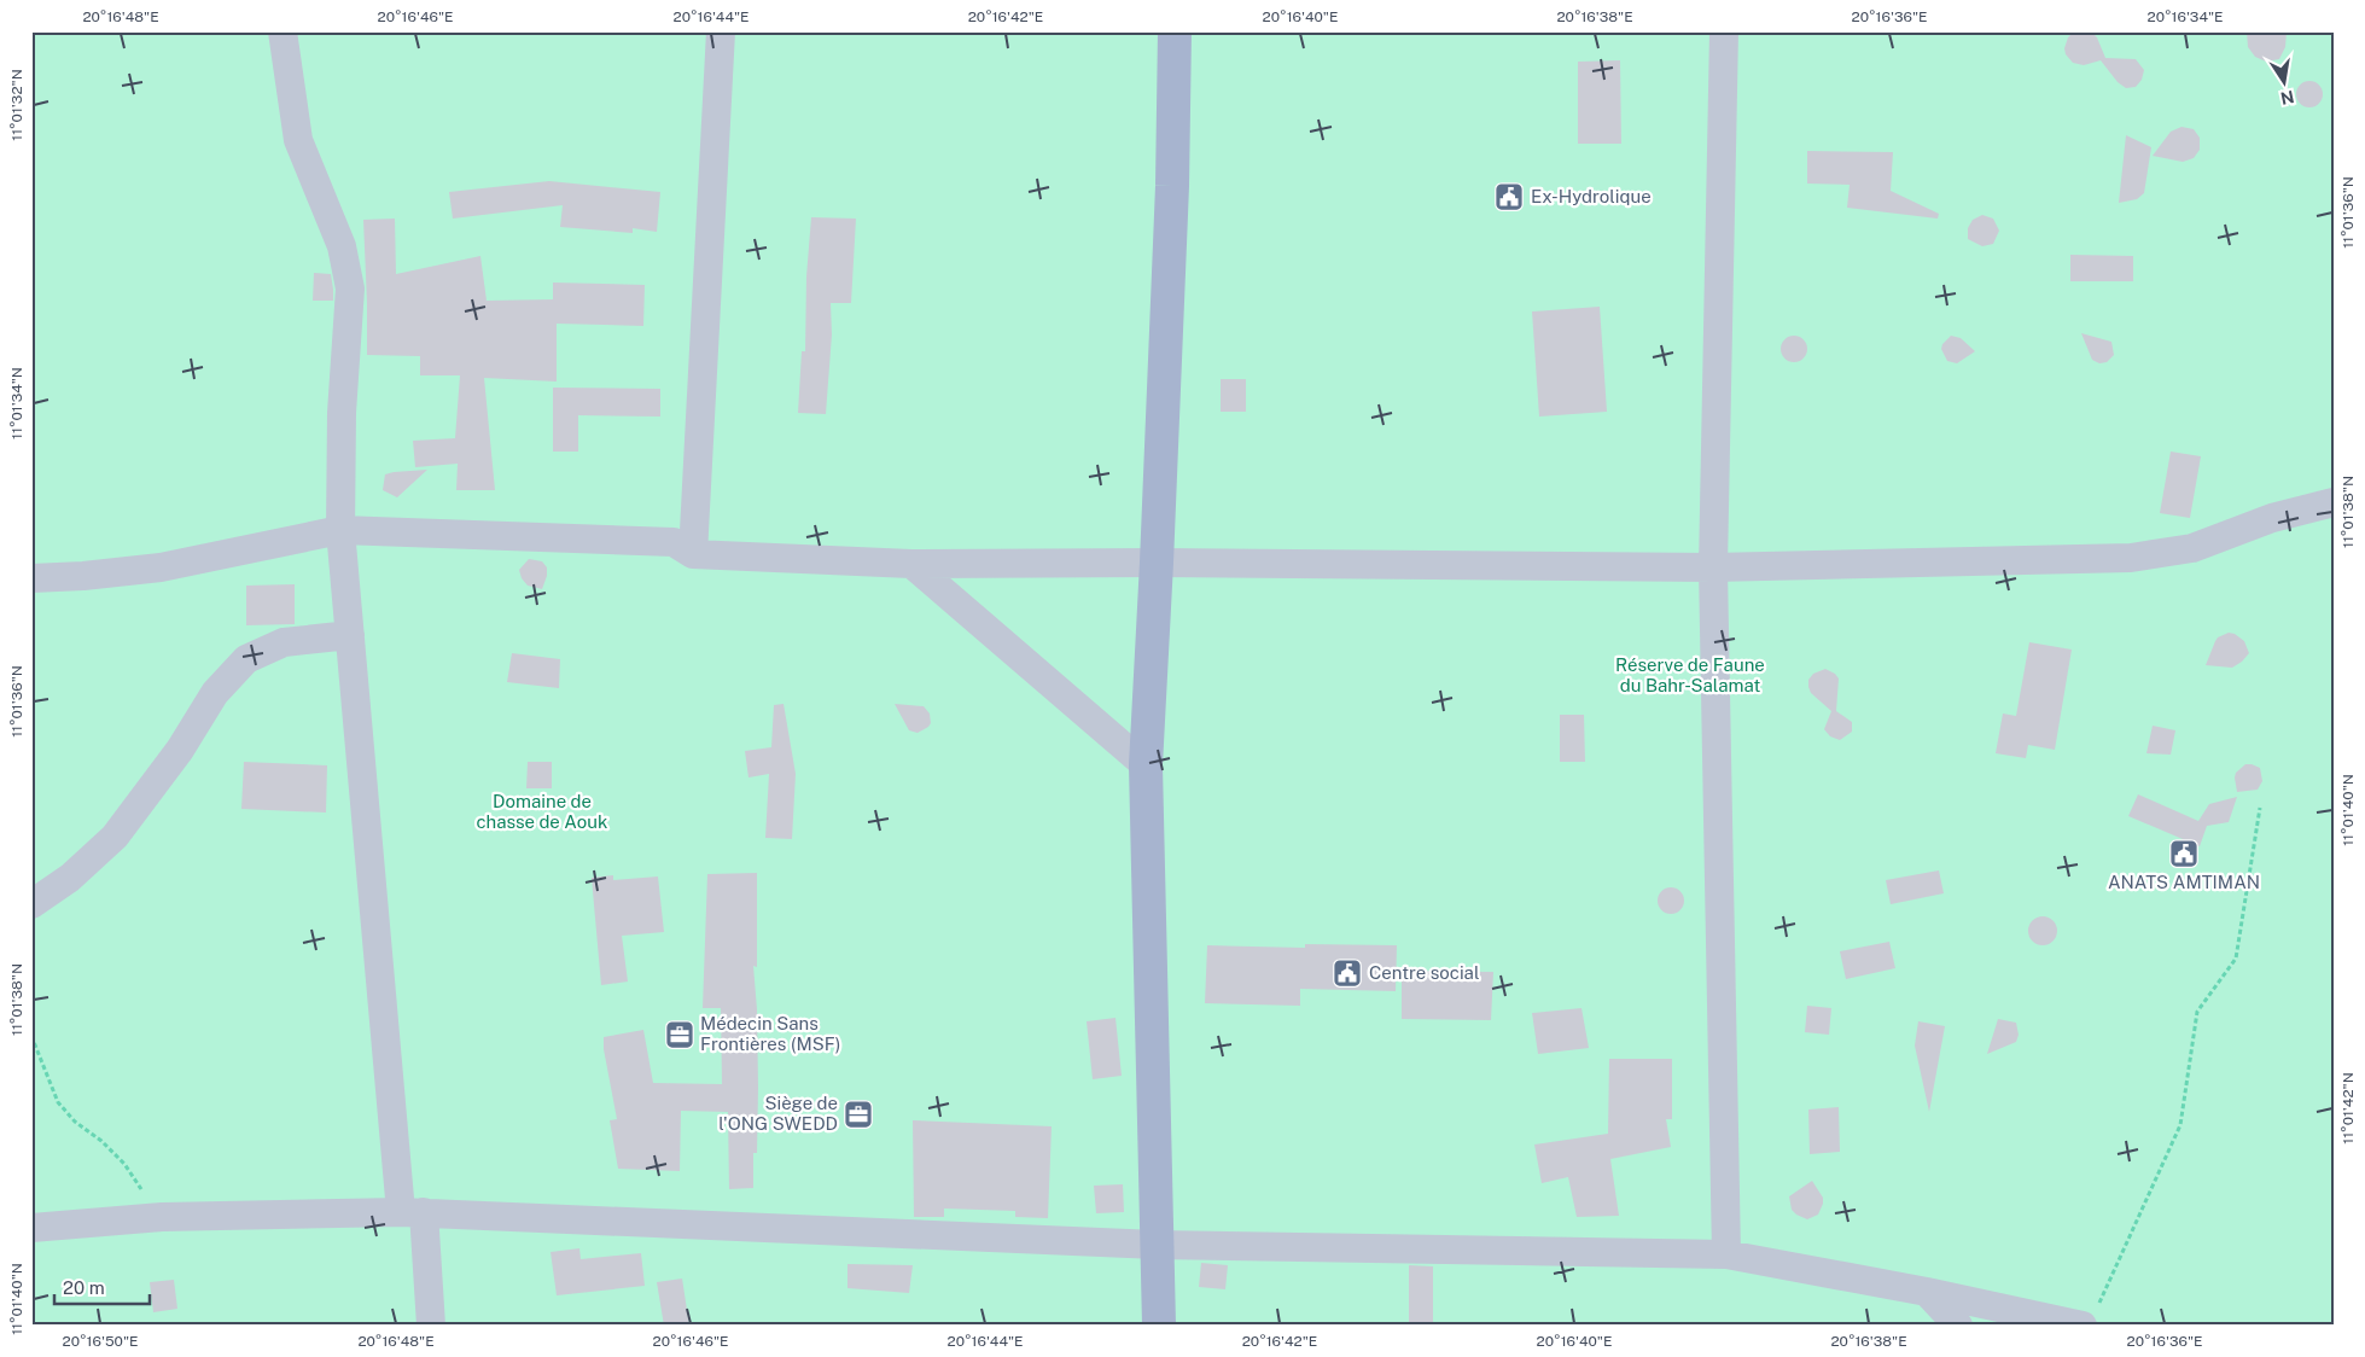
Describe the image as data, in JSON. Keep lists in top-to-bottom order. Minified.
{"parks":["Réserve de Faune du Bahr-Salamat","Domaine de chasse de Aouk"],"places":{"public building":["Ex-Hydrolique","ANATS AMTIMAN","Centre social"],"office":["Médecin Sans Frontières (MSF)","Siège de l'ONG SWEDD"]},"scale_bar":"20 m","north":"bottom","coordinates":["20°16'48\"E","20°16'46\"E","20°16'44\"E","20°16'42\"E","20°16'40\"E","20°16'38\"E","20°16'36\"E","20°16'34\"E","11°01'32\"N","11°01'36\"N","11°01'34\"N","11°01'38\"N","11°01'40\"N","11°01'42\"N","20°16'50\"E"]}
